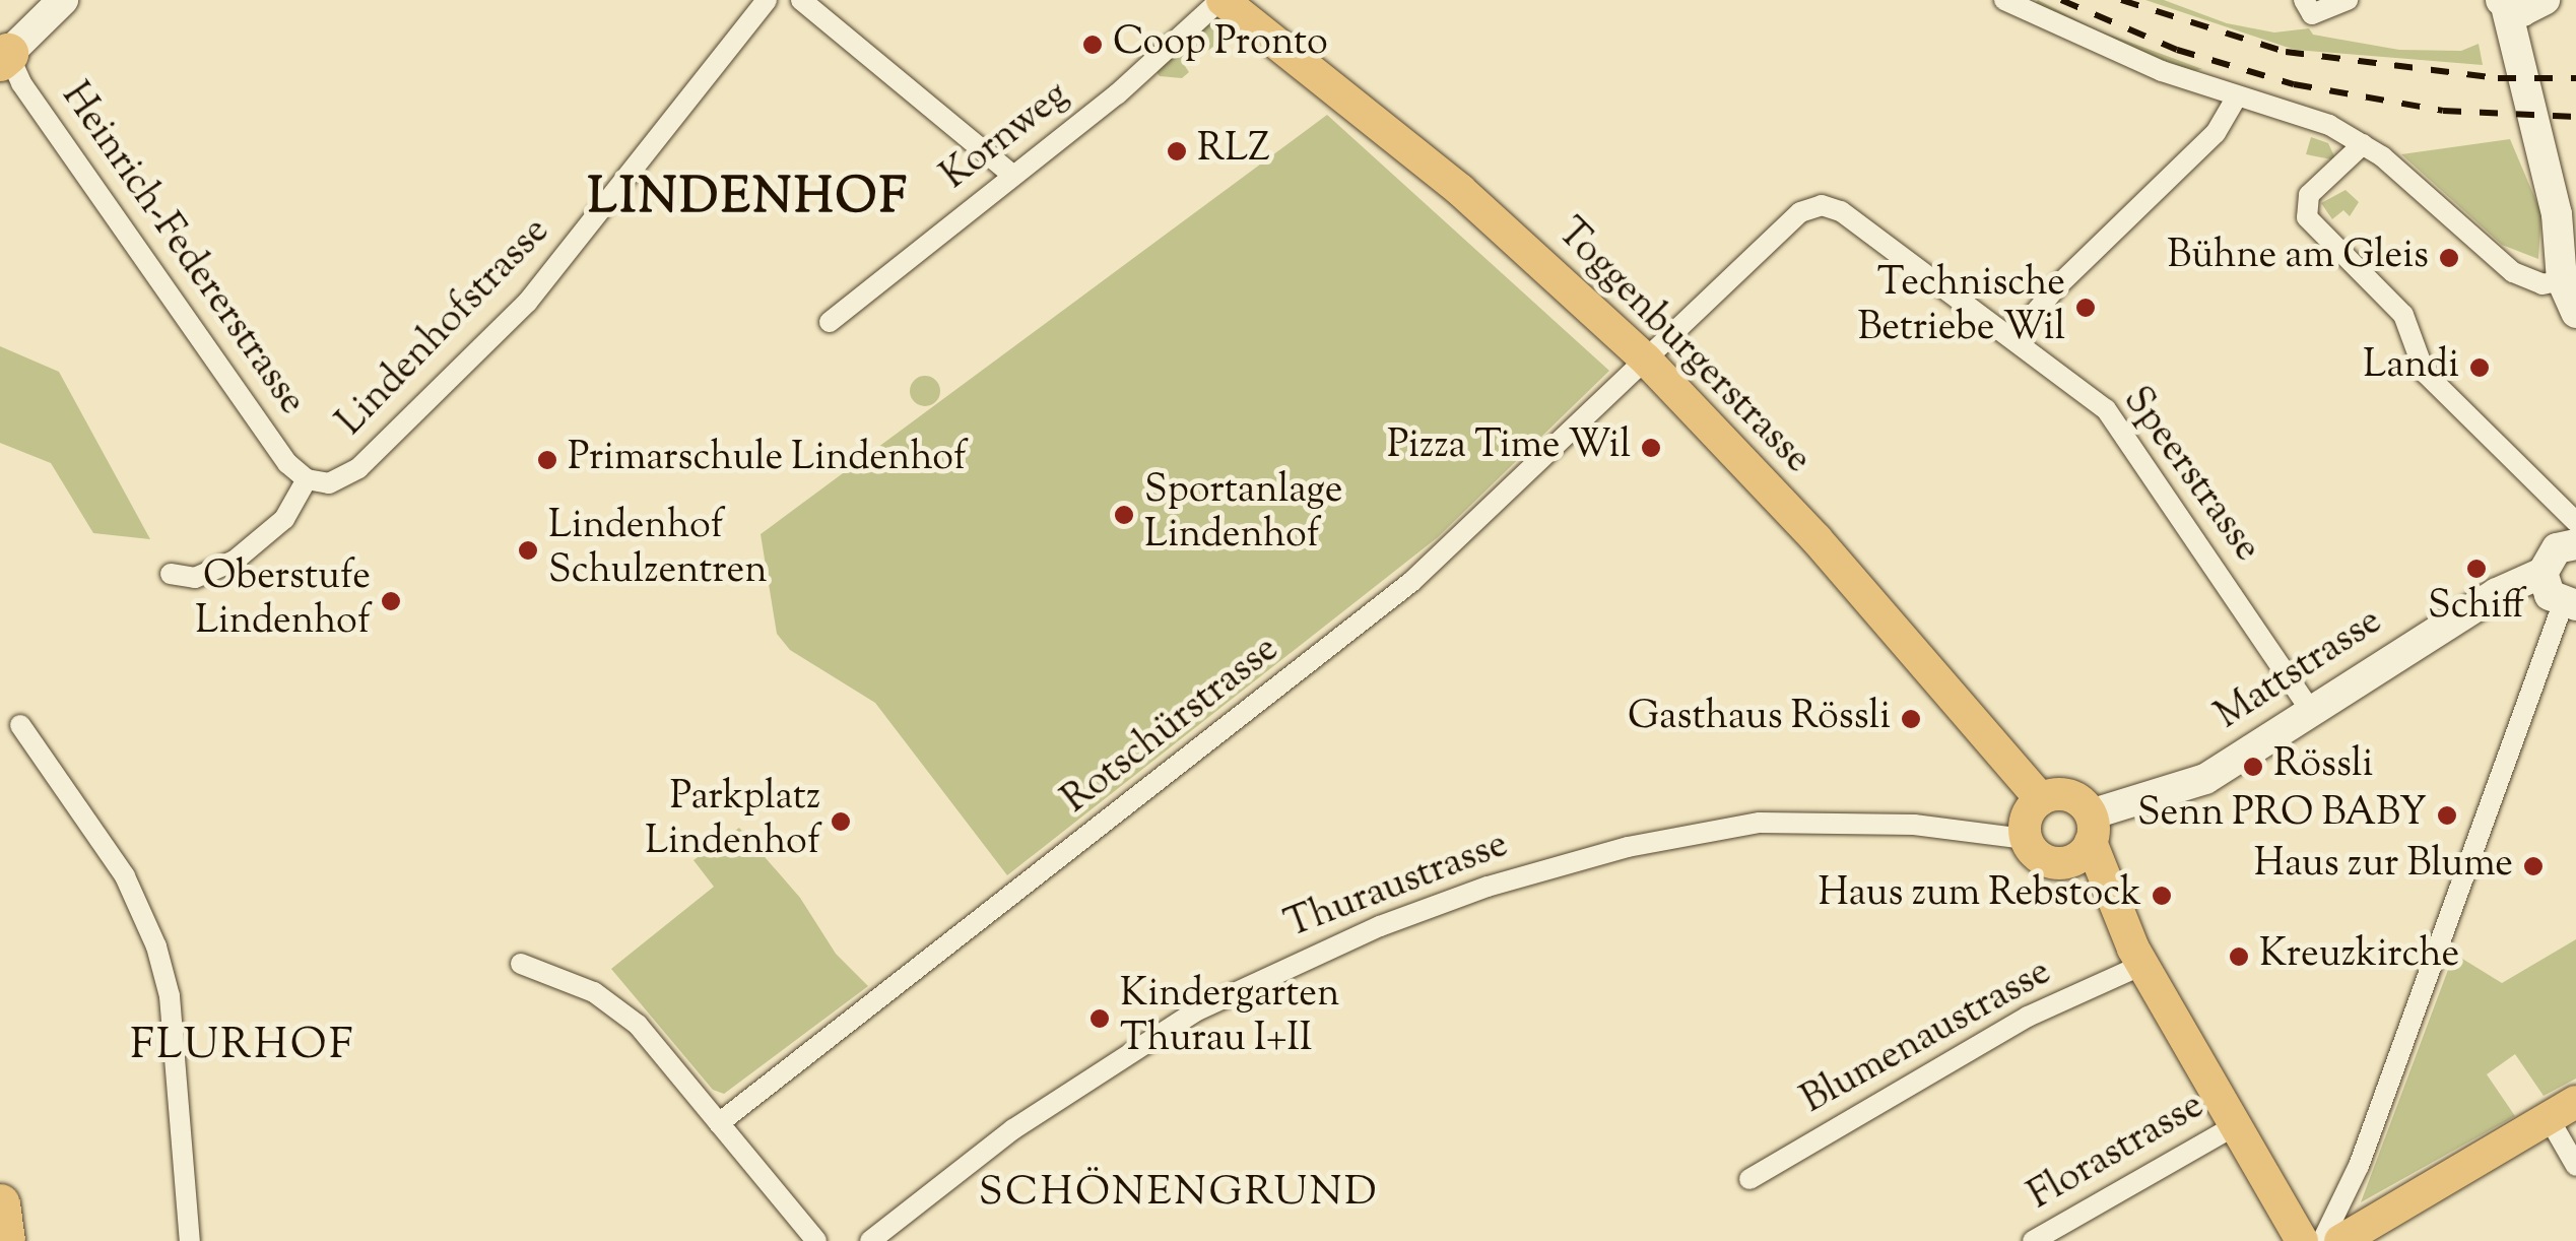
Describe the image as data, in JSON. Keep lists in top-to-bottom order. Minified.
{"streets":{"main road":["Toggenburgerstrasse"],"street":["Kornweg","Heinrich-Federerstrasse","Lindenhofstrasse","Speerstrasse","Mattstrasse","Rotschürstrasse","Thuraustrasse","Blumenaustrasse","Florastrasse"]},"crossings":[["Kornweg","Toggenburgerstrasse"],["Heinrich-Federerstrasse","Lindenhofstrasse"],["Toggenburgerstrasse","Speerstrasse"],["Toggenburgerstrasse","Mattstrasse"],["Toggenburgerstrasse","Rotschürstrasse"],["Toggenburgerstrasse","Thuraustrasse"],["Speerstrasse","Mattstrasse"],["Speerstrasse","Rotschürstrasse"],["Mattstrasse","Thuraustrasse"]],"districts":["LINDENHOF","FLURHOF","SCHÖNENGRUND"],"places":["Coop Pronto","RLZ","Bühne am Gleis","Technische Betriebe Wil","Landi","Pizza Time Wil","Primarschule Lindenhof","Sportanlage Lindenhof","Lindenhof Schulzentren","Schiff","Oberstufe Lindenhof","Gasthaus Rössli","Rössli","Senn PRO BABY","Parkplatz Lindenhof","Haus zur Blume","Haus zum Rebstock","Kreuzkirche","Kindergarten Thurau I+II"]}
